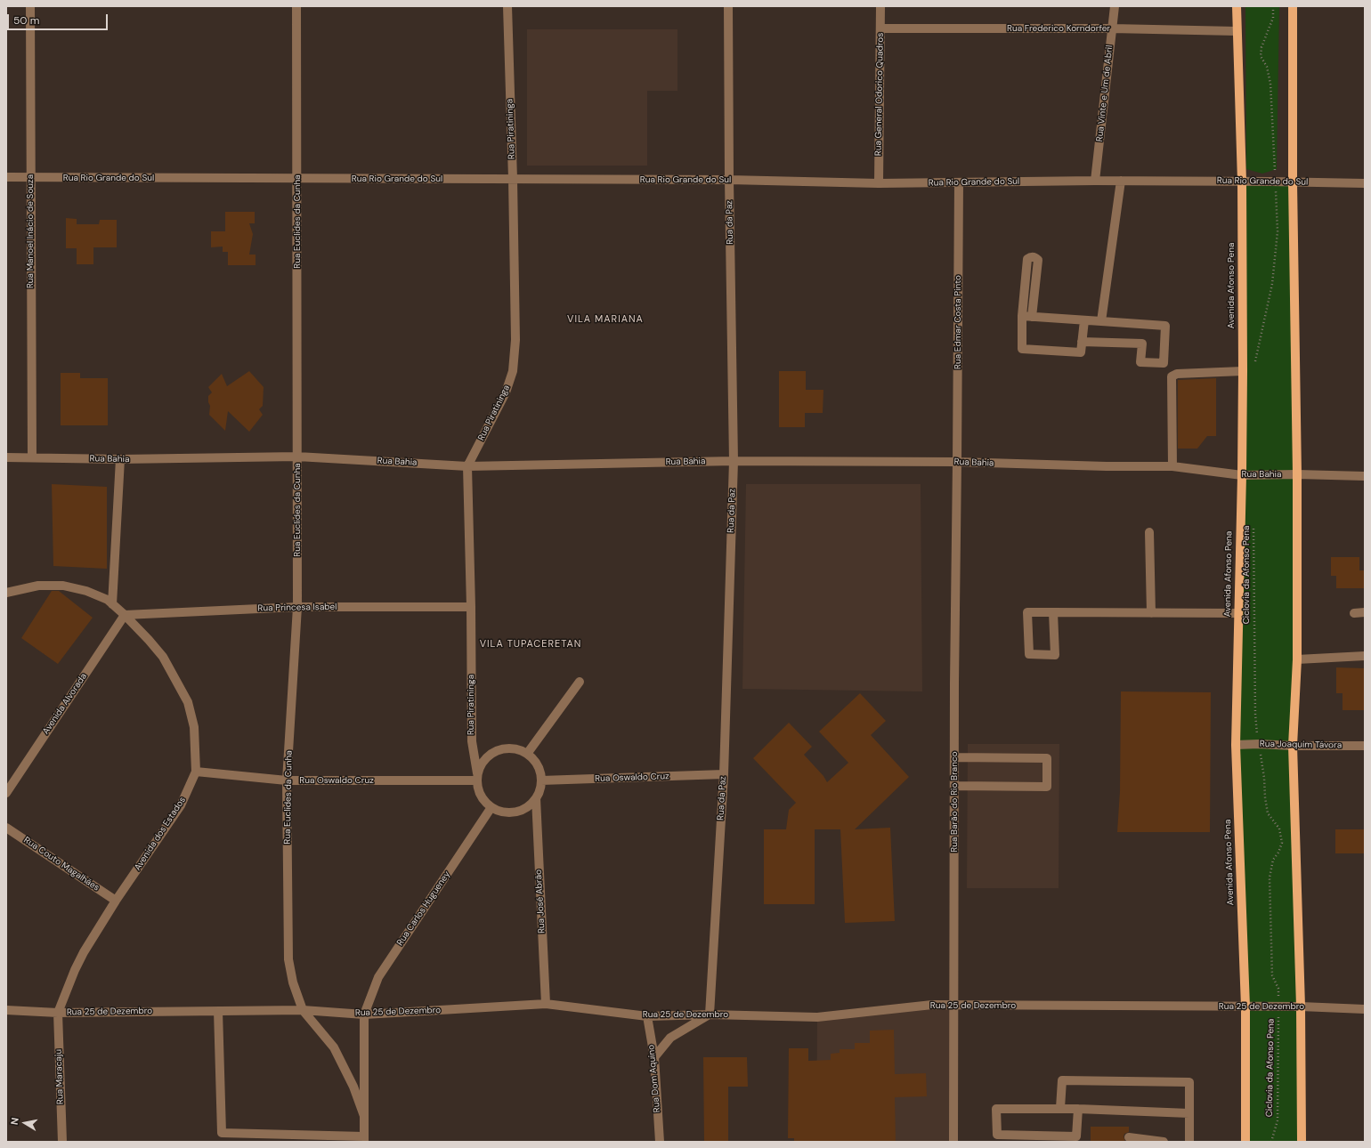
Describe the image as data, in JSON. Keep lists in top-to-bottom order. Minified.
{"streets":{"main road":["Avenida Afonso Pena"],"street":["Rua Frederico Korndorfer","Rua Vinte e Um de Abril","Rua General Odorico Quadros","Rua Piratininga","Rua Rio Grande do Sul","Rua Euclides da Cunha","Rua da Paz","Rua Manoel Inácio de Souza","Rua Edmar Costa Pinto","Rua Bahia","Rua Princesa Isabel","Avenida Alvorada","Rua Joaquim Távora","Rua Oswaldo Cruz","Rua Barão do Rio Branco","Avenida dos Estados","Rua Couto Magalhães","Rua José Abrão","Rua Carlos Hugueney","Rua 25 de Dezembro","Rua Maracaju","Rua Dom Aquino"],"path":["Ciclovia da Afonso Pena"]},"crossings":[["Rua Frederico Korndorfer","Rua Vinte e Um de Abril"],["Rua Frederico Korndorfer","Rua General Odorico Quadros"],["Rua Frederico Korndorfer","Avenida Afonso Pena"],["Rua Vinte e Um de Abril","Rua Rio Grande do Sul"],["Rua General Odorico Quadros","Rua Rio Grande do Sul"],["Rua Piratininga","Rua Rio Grande do Sul"],["Rua Piratininga","Rua Bahia"],["Rua Piratininga","Rua Princesa Isabel"],["Rua Piratininga","Rua Oswaldo Cruz"],["Rua Piratininga","Rua José Abrão"],["Rua Piratininga","Rua Carlos Hugueney"],["Rua Rio Grande do Sul","Rua Euclides da Cunha"],["Rua Rio Grande do Sul","Rua da Paz"],["Rua Rio Grande do Sul","Rua Manoel Inácio de Souza"],["Rua Rio Grande do Sul","Avenida Afonso Pena"],["Rua Rio Grande do Sul","Rua Edmar Costa Pinto"],["Rua Euclides da Cunha","Rua Bahia"],["Rua Euclides da Cunha","Rua Princesa Isabel"],["Rua Euclides da Cunha","Rua Oswaldo Cruz"],["Rua Euclides da Cunha","Rua 25 de Dezembro"],["Rua da Paz","Rua Bahia"],["Rua da Paz","Rua Oswaldo Cruz"],["Rua da Paz","Rua 25 de Dezembro"],["Rua Manoel Inácio de Souza","Rua Bahia"],["Avenida Afonso Pena","Rua Bahia"],["Avenida Afonso Pena","Rua Joaquim Távora"],["Avenida Afonso Pena","Rua 25 de Dezembro"],["Rua Edmar Costa Pinto","Rua Bahia"],["Rua Edmar Costa Pinto","Rua Barão do Rio Branco"],["Rua Bahia","Rua Barão do Rio Branco"],["Ciclovia da Afonso Pena","Rua Joaquim Távora"],["Ciclovia da Afonso Pena","Rua 25 de Dezembro"],["Rua Princesa Isabel","Avenida Alvorada"],["Rua Princesa Isabel","Avenida dos Estados"],["Avenida Alvorada","Avenida dos Estados"],["Rua Oswaldo Cruz","Avenida dos Estados"],["Rua Oswaldo Cruz","Rua José Abrão"],["Rua Oswaldo Cruz","Rua Carlos Hugueney"],["Rua Barão do Rio Branco","Rua 25 de Dezembro"],["Avenida dos Estados","Rua Couto Magalhães"],["Avenida dos Estados","Rua 25 de Dezembro"],["Avenida dos Estados","Rua Maracaju"],["Rua José Abrão","Rua Carlos Hugueney"],["Rua José Abrão","Rua 25 de Dezembro"],["Rua Carlos Hugueney","Rua 25 de Dezembro"],["Rua 25 de Dezembro","Rua Maracaju"],["Rua 25 de Dezembro","Rua Dom Aquino"]],"districts":["VILA MARIANA","VILA TUPACERETAN"],"scale_bar":"50 m","north":"left"}
